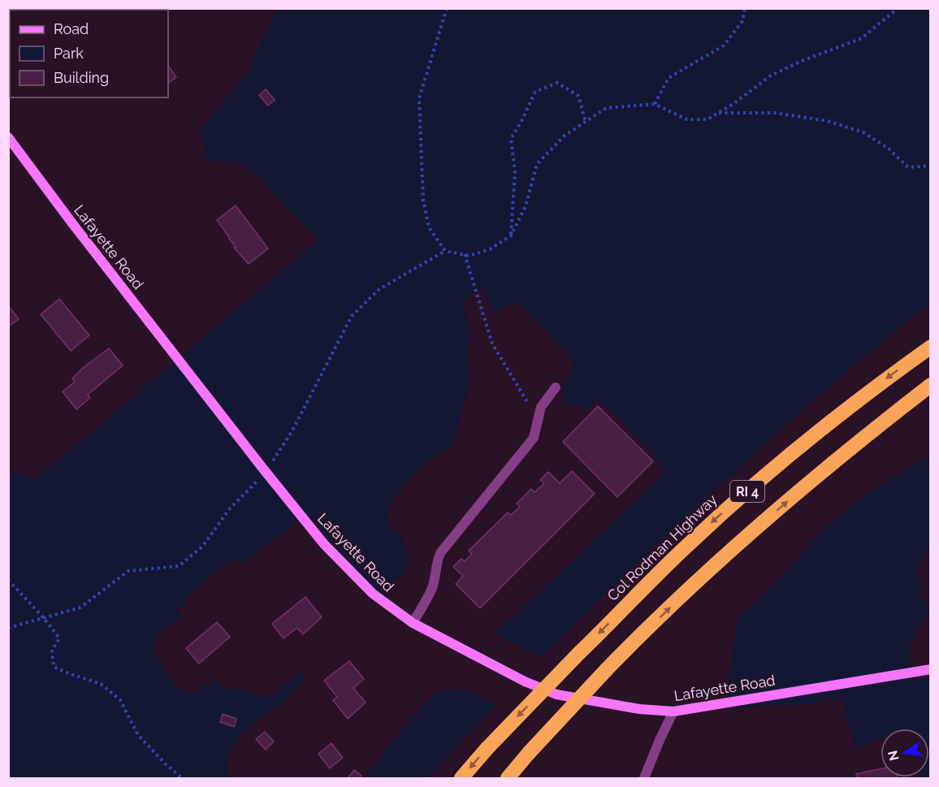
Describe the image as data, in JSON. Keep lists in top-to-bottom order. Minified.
{"streets":{"highway":["RI 4","Col Rodman Highway"],"street":["Lafayette Road"]},"legend":["Road","Park","Building"],"north":"left"}
